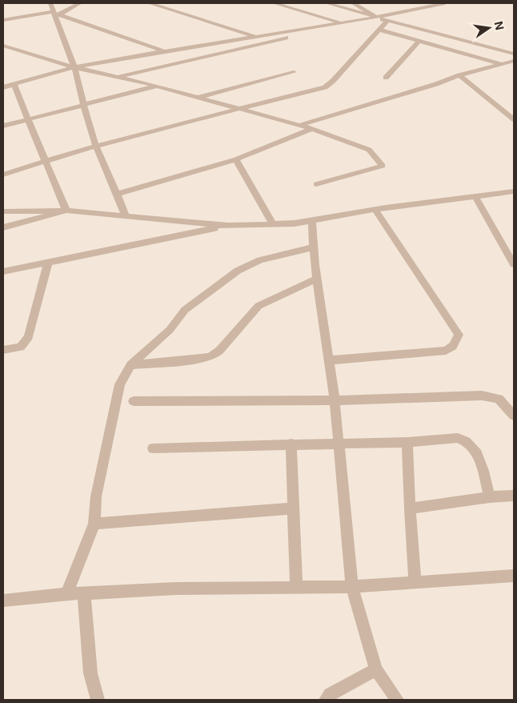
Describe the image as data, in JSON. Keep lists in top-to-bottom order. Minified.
{"north":"right"}
